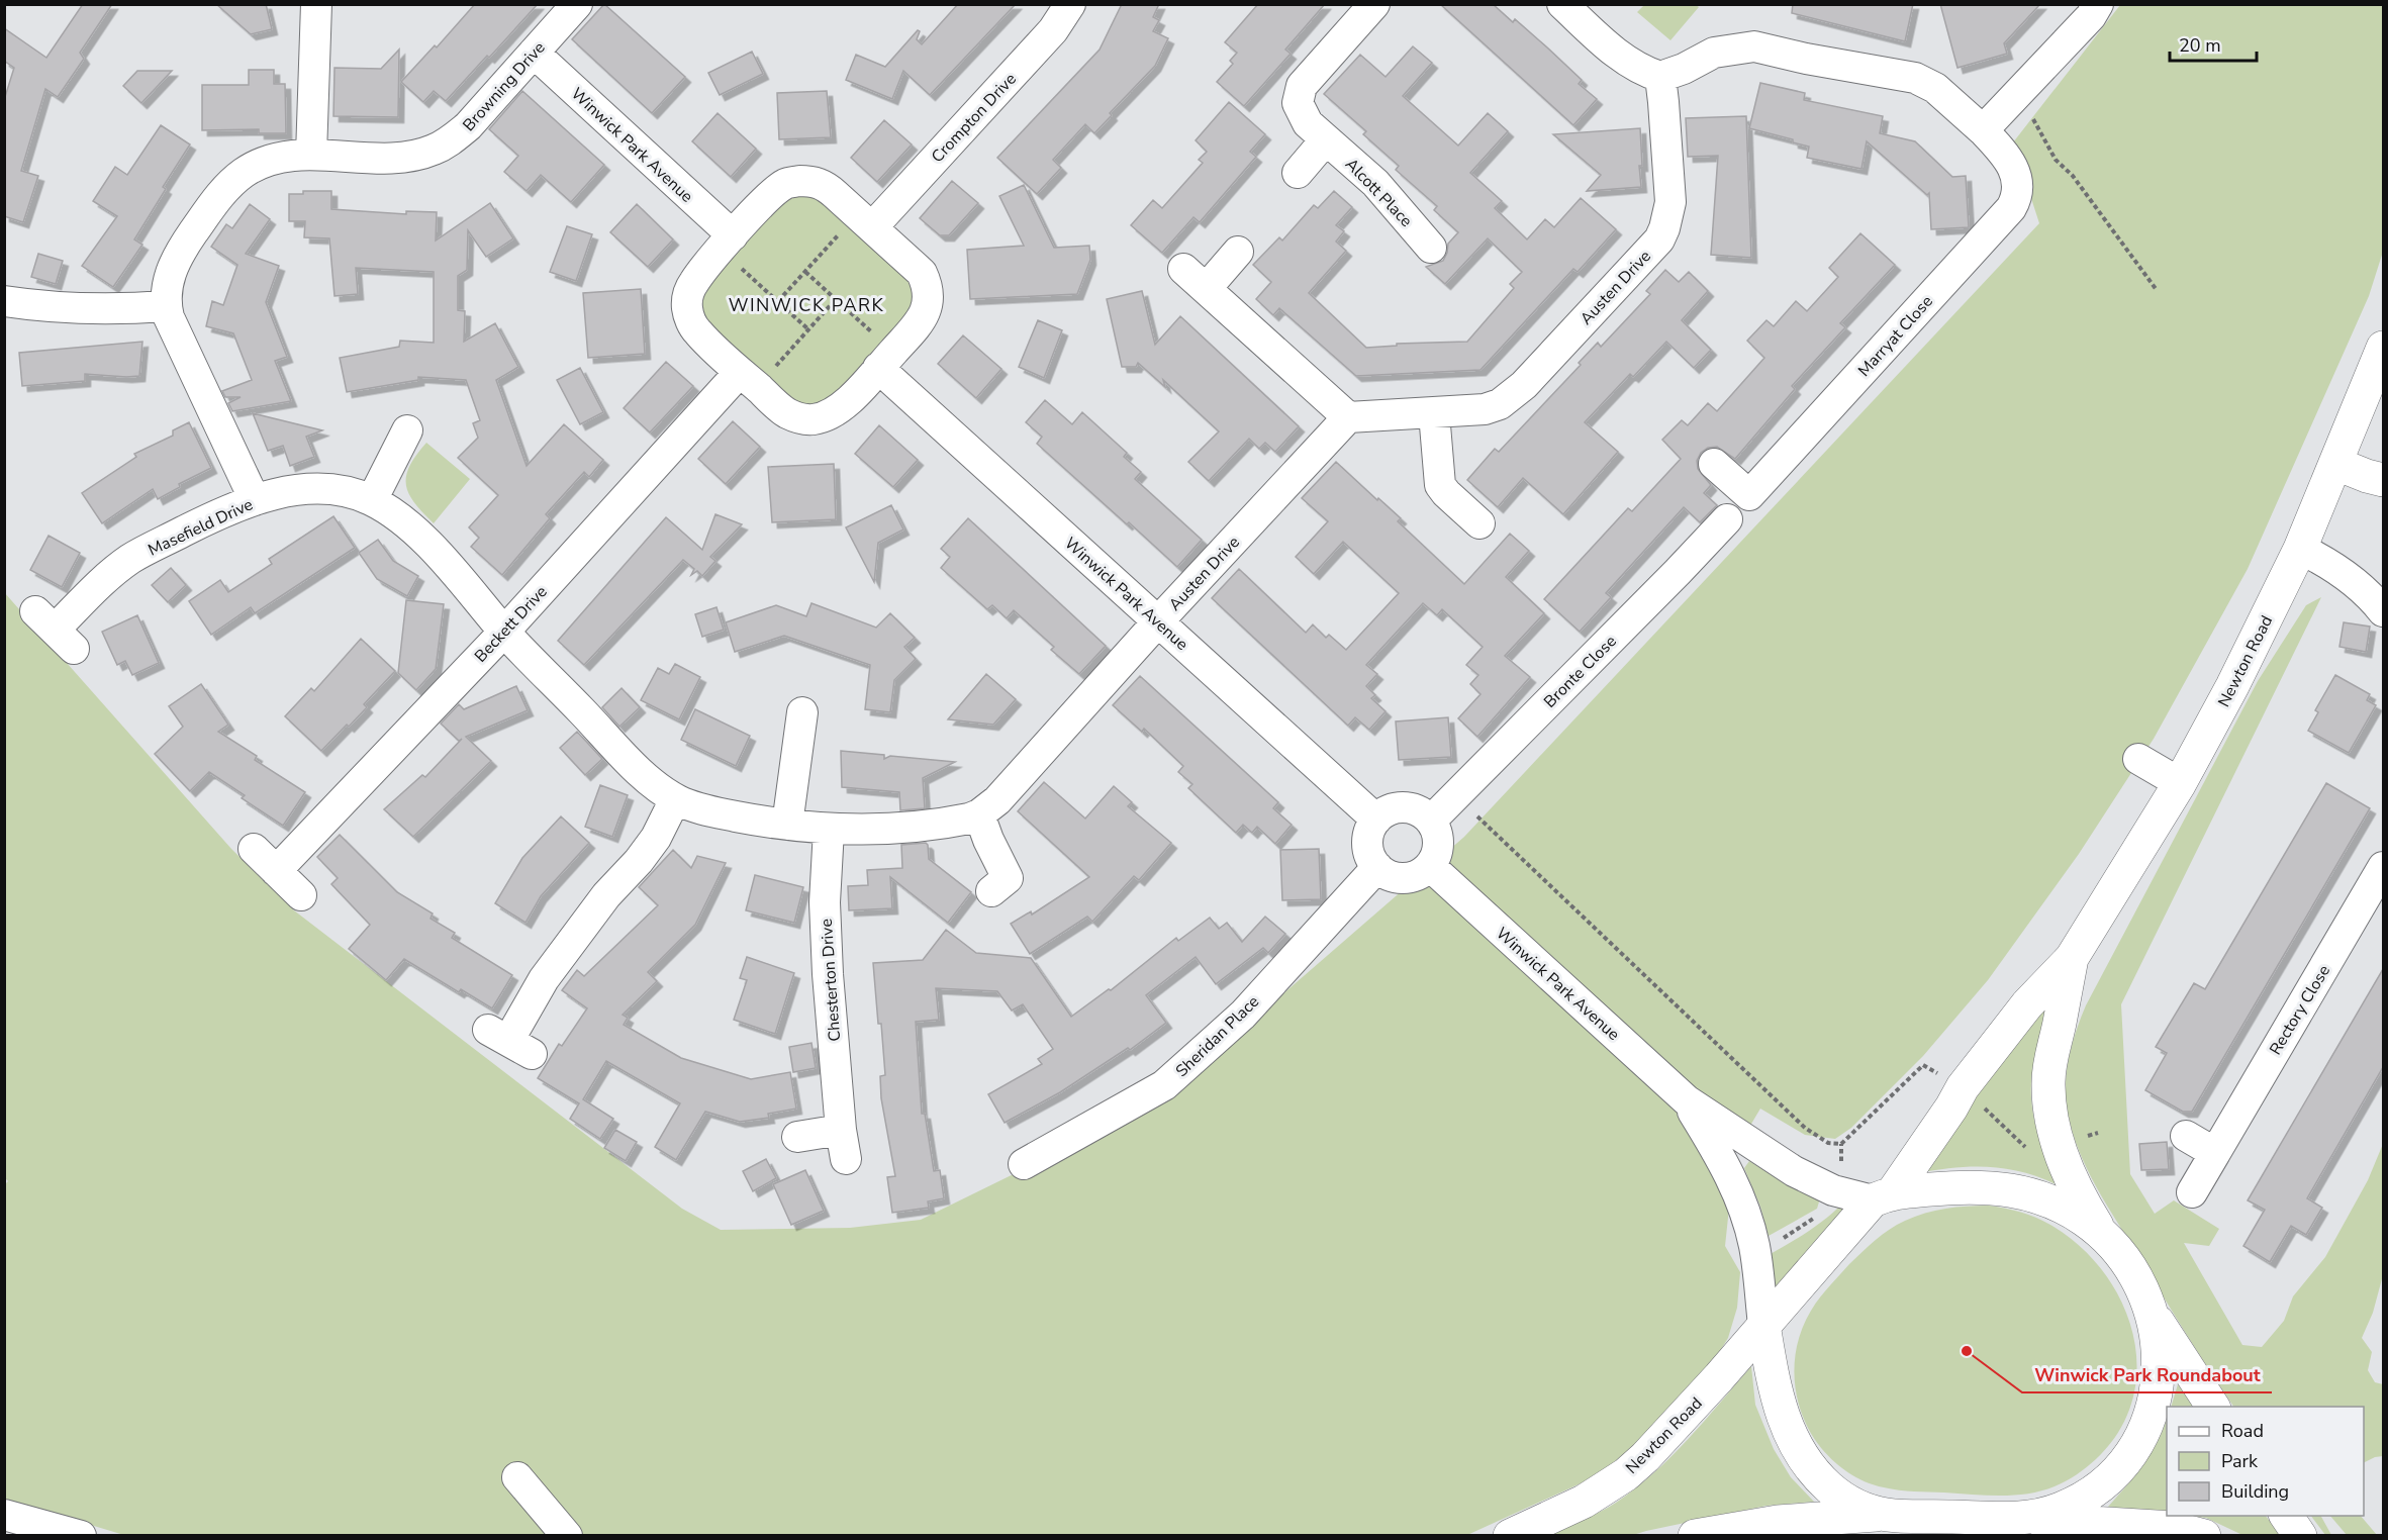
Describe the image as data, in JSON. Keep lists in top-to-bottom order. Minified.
{"streets":{"main road":["Newton Road"],"street":["Browning Drive","Crompton Drive","Winwick Park Avenue","Alcott Place","Austen Drive","Marryat Close","Masefield Drive","Beckett Drive","Bronte Close","Chesterton Drive","Rectory Close","Sheridan Place"]},"crossings":[["Browning Drive","Winwick Park Avenue"],["Browning Drive","Masefield Drive"],["Winwick Park Avenue","Austen Drive"],["Winwick Park Avenue","Newton Road"],["Winwick Park Avenue","Bronte Close"],["Winwick Park Avenue","Sheridan Place"],["Austen Drive","Marryat Close"],["Masefield Drive","Beckett Drive"],["Bronte Close","Sheridan Place"]],"districts":["WINWICK PARK"],"places":["Winwick Park Roundabout"],"legend":["Road","Park","Building"],"scale_bar":"20 m"}
